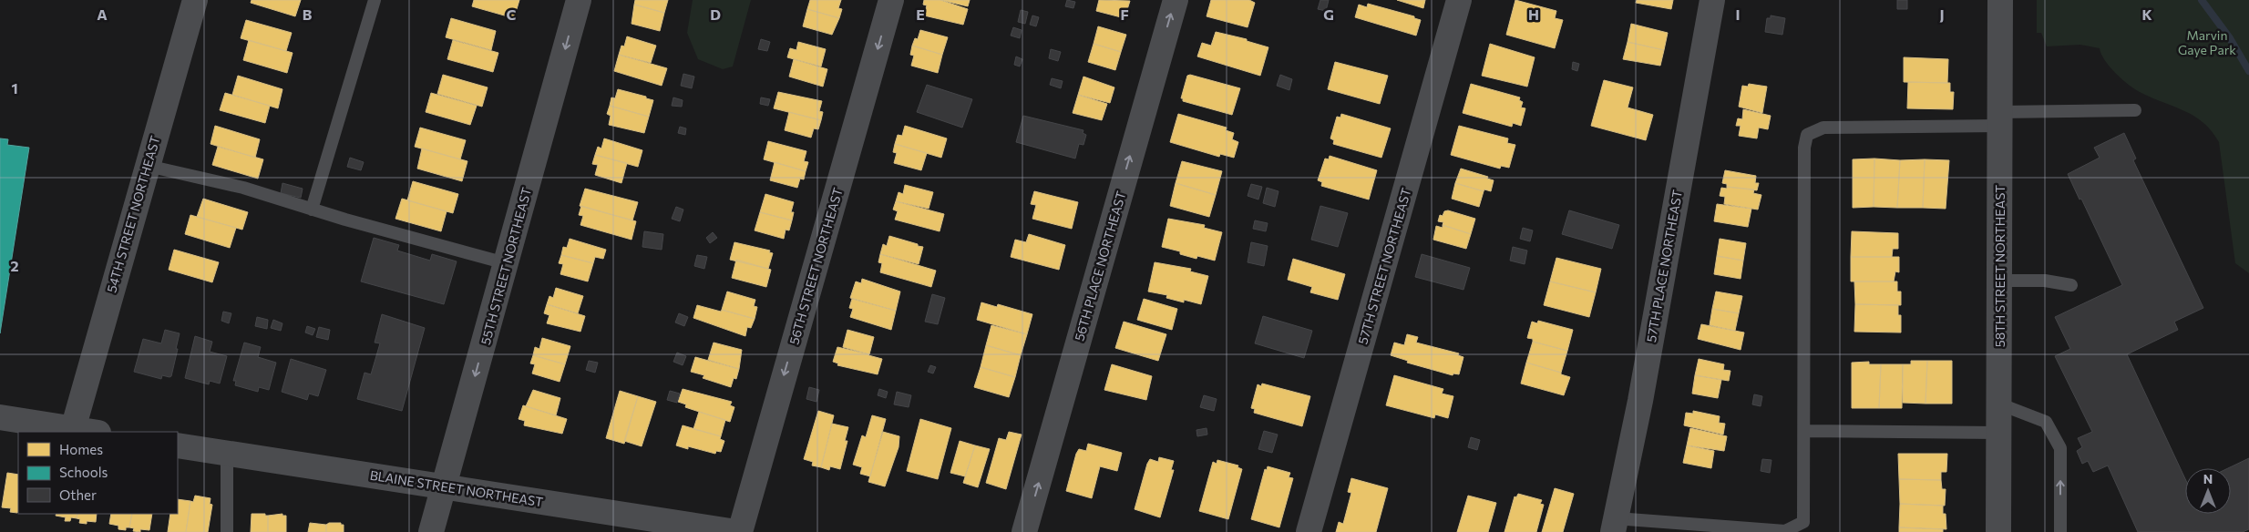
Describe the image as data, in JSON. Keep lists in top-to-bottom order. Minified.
{"streets":{"street":["54TH STREET NORTHEAST","55TH STREET NORTHEAST","56TH STREET NORTHEAST","56TH PLACE NORTHEAST","57TH STREET NORTHEAST","57TH PLACE NORTHEAST","58TH STREET NORTHEAST","BLAINE STREET NORTHEAST"]},"crossings":[["55TH STREET NORTHEAST","BLAINE STREET NORTHEAST"]],"one_way":["55TH STREET NORTHEAST","56TH STREET NORTHEAST","56TH PLACE NORTHEAST"],"parks":["Marvin Gaye Park"],"legend":["Homes","Schools","Other"],"north":"top","grid":{"columns":["A","B","C","D","E","F","G","H","I","J","K"],"rows":["1","2"]}}
